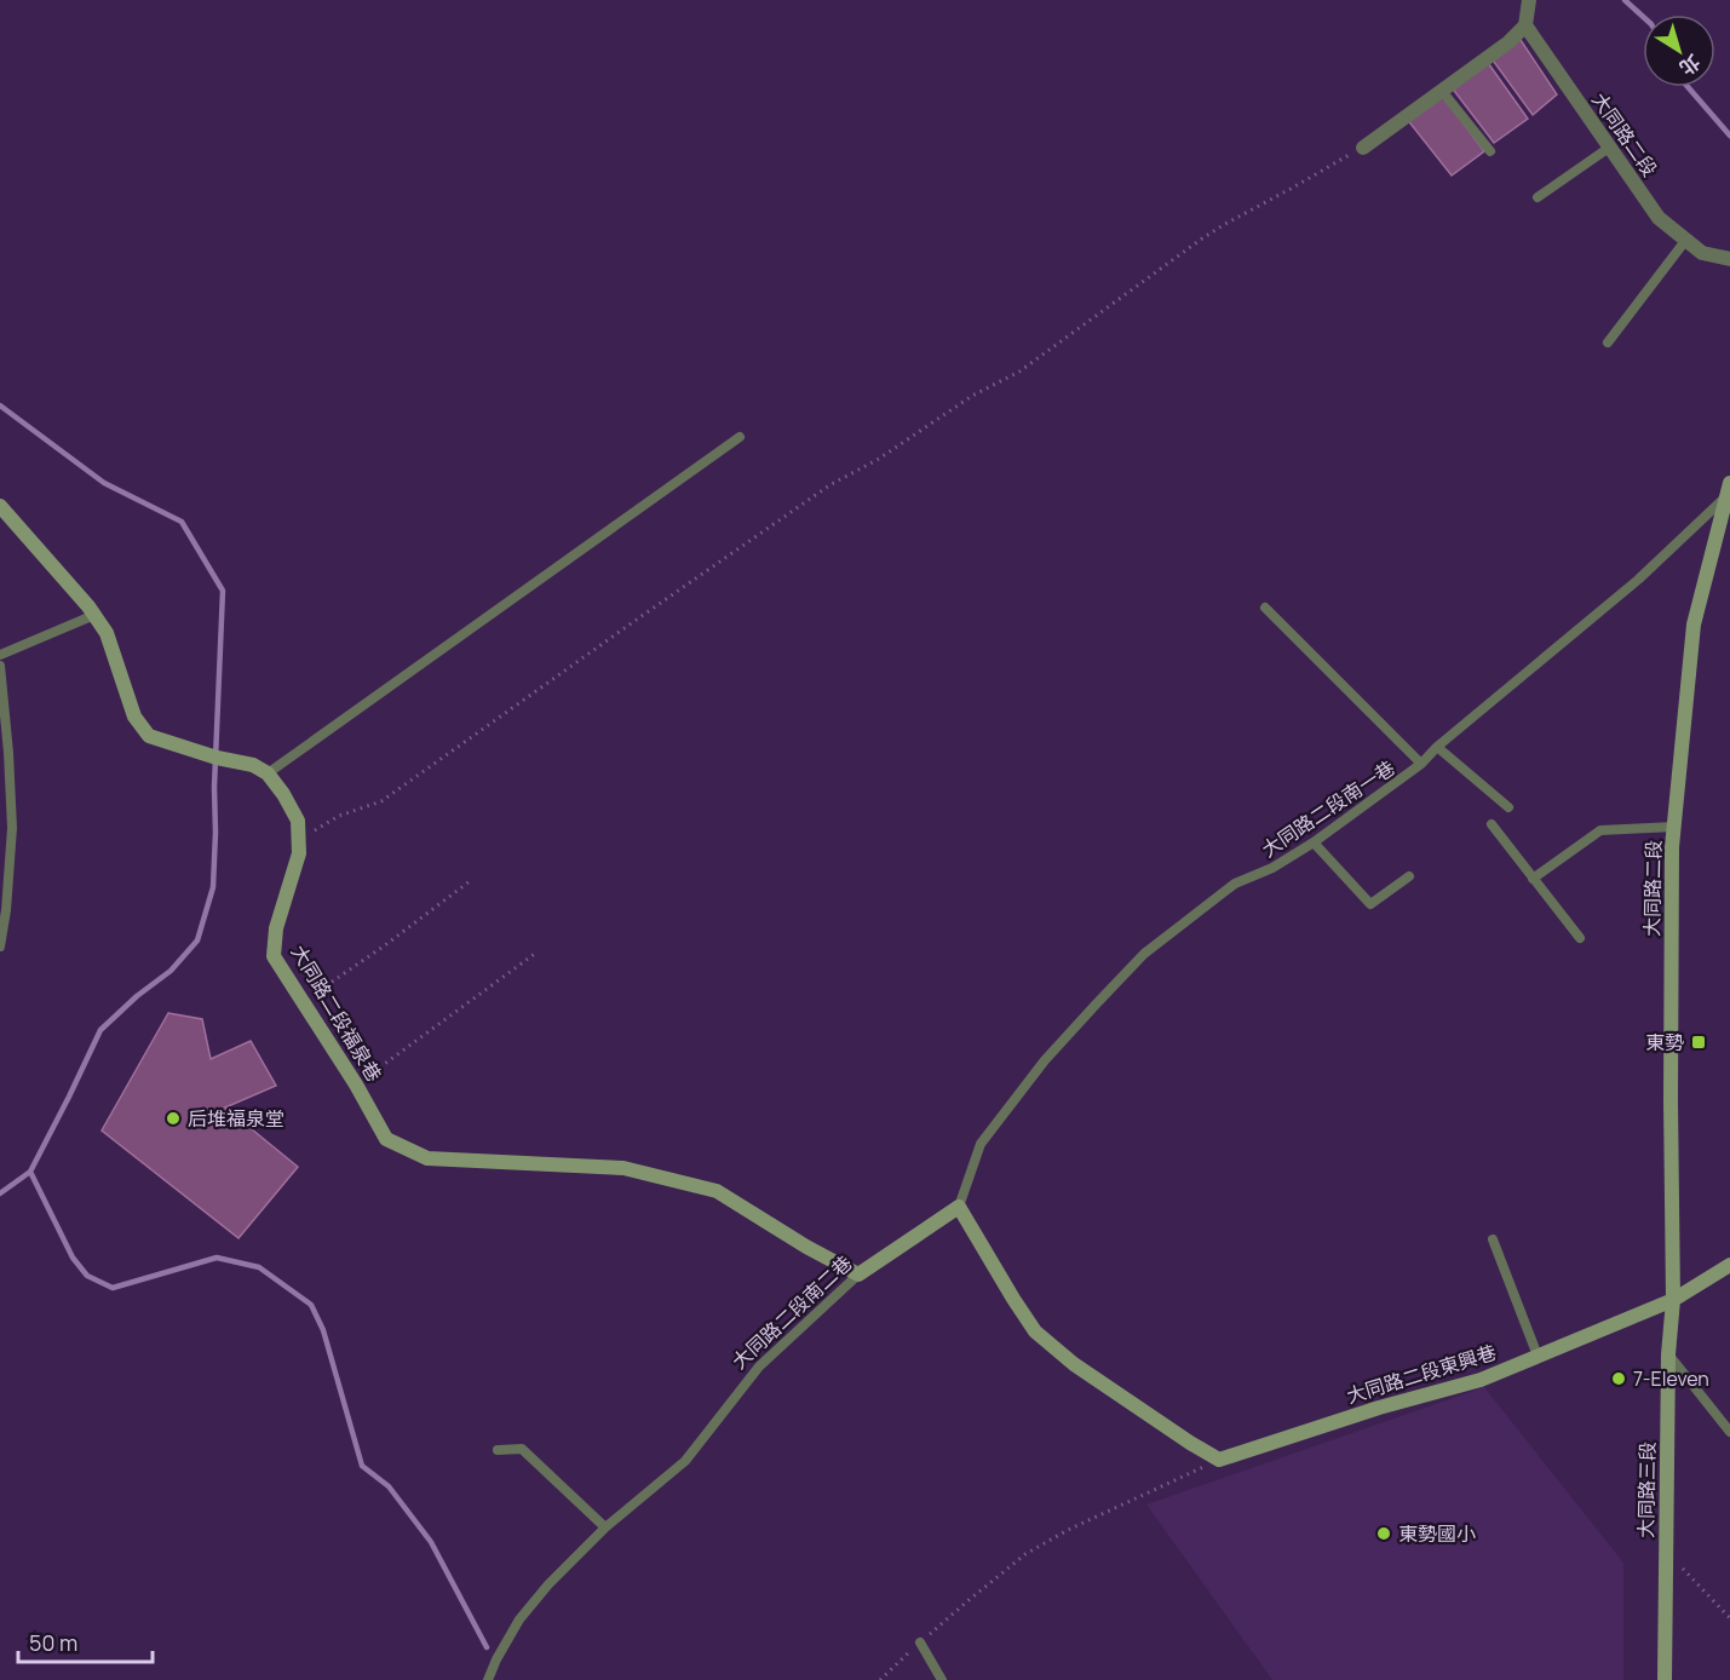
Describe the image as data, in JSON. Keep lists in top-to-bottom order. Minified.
{"streets":{"street":["大同路二段","大同路二段福泉巷","大同路二段南二巷","大同路二段東興巷","大同路三段"],"lane":["大同路二段南一巷"]},"crossings":[["大同路二段","大同路二段南一巷"],["大同路二段","大同路二段東興巷"],["大同路二段","大同路三段"],["大同路二段南一巷","大同路二段南二巷"],["大同路二段福泉巷","大同路二段南二巷"],["大同路二段東興巷","大同路三段"]],"places":{"transit":["東勢"],"other":["后堆福泉堂","7-Eleven","東勢國小"]},"scale_bar":"50 m","north":"bottom right"}
